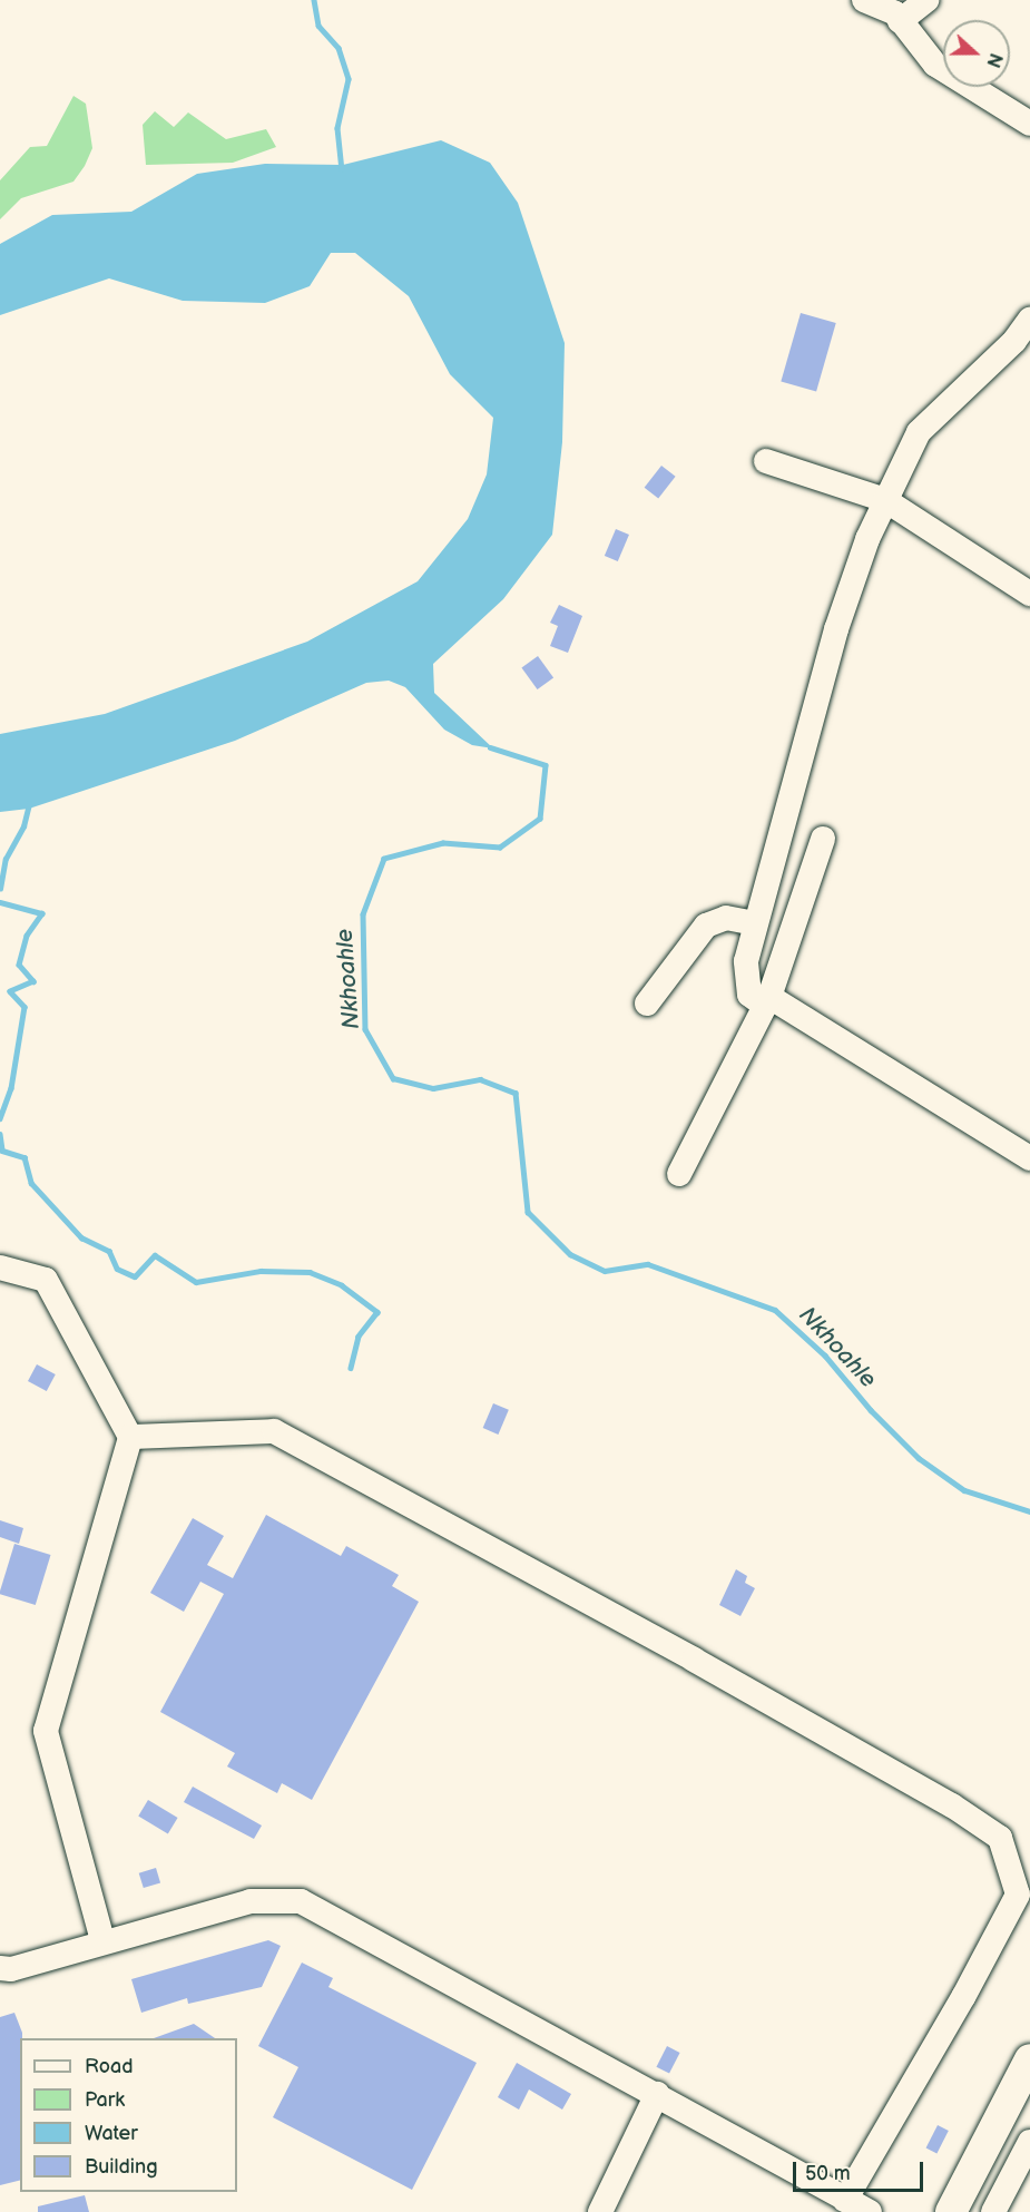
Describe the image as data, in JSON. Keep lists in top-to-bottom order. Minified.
{"water":["Nkhoahle"],"legend":["Road","Park","Water","Building"],"scale_bar":"50 m","north":"right"}
